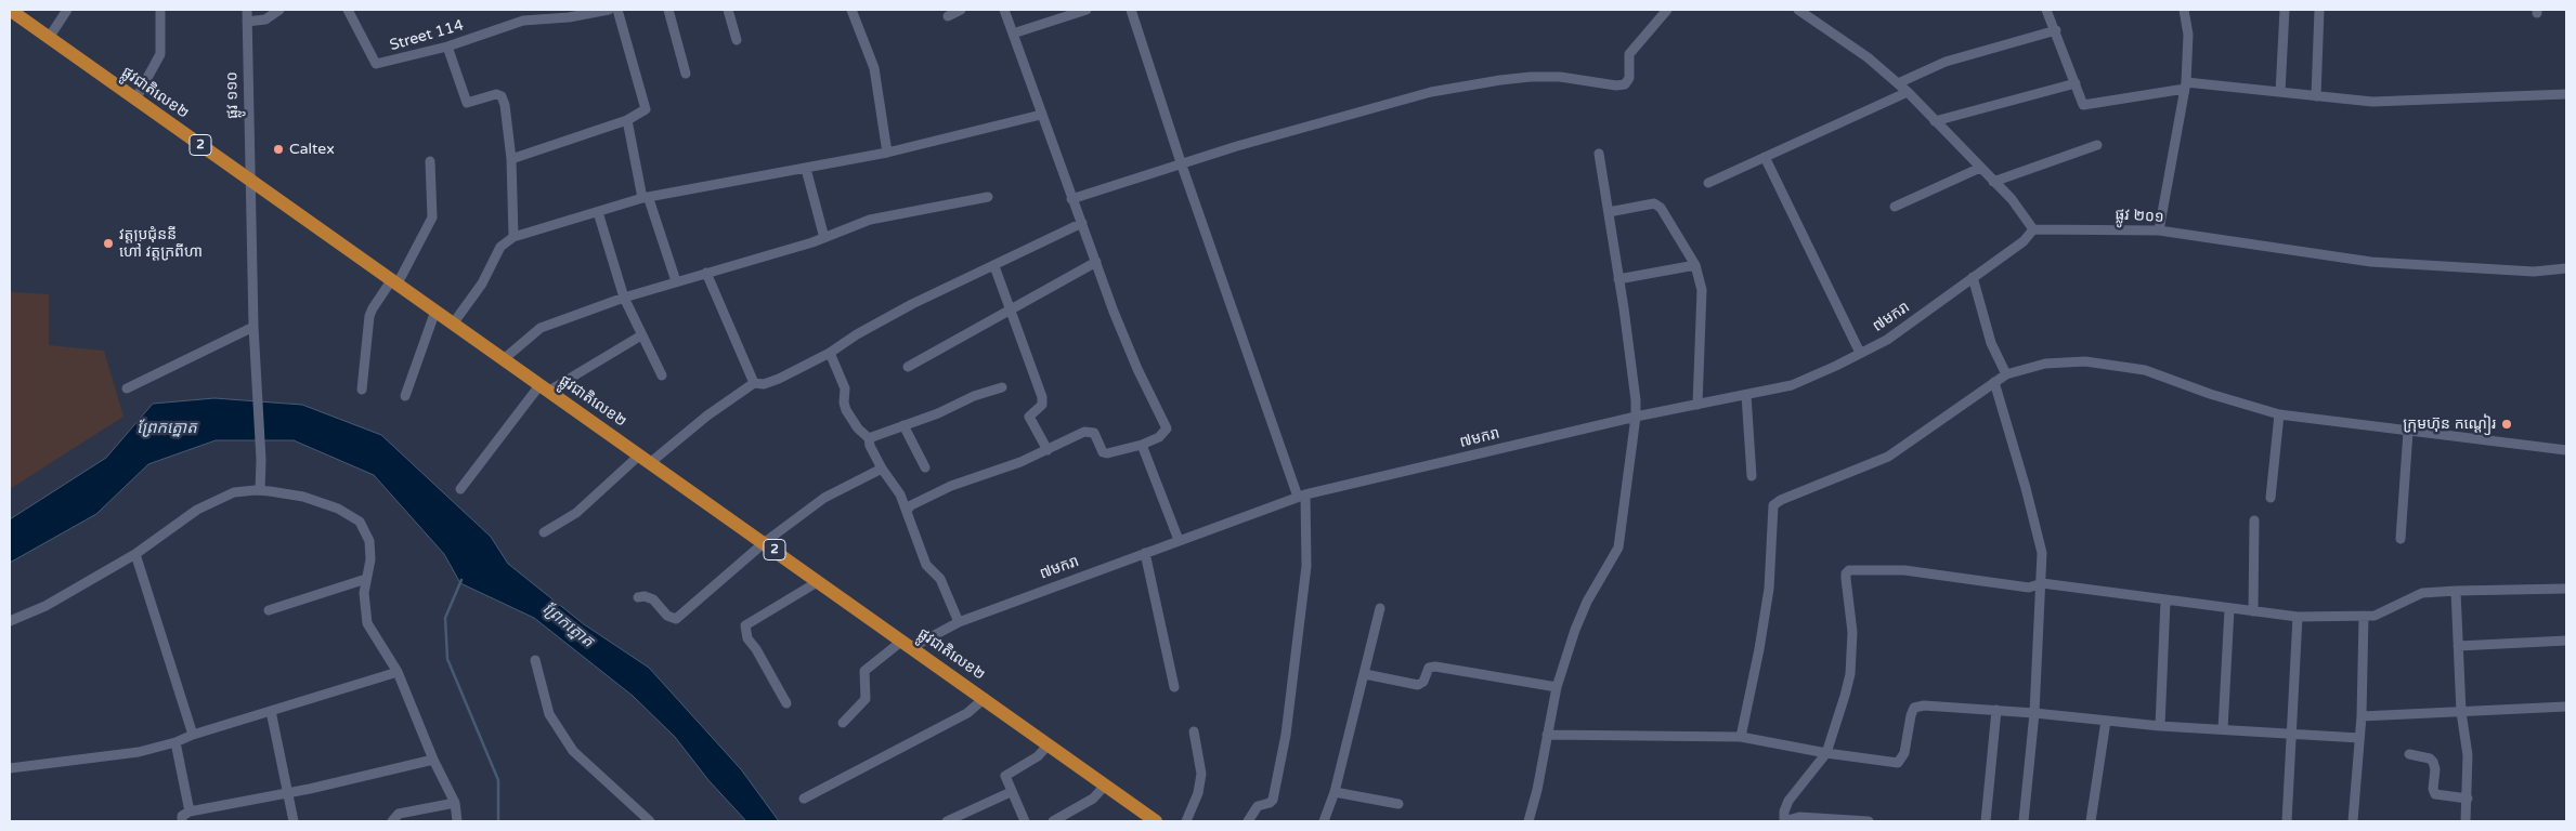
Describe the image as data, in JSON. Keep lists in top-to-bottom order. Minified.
{"streets":{"highway":["ផ្លូវជាតិលេខ២","2"],"street":["Street 114","ផ្លូវ ១១០","ផ្លូវ ២០១","៧មករា"]},"crossings":[["ផ្លូវជាតិលេខ២","ផ្លូវ ១១០"],["ផ្លូវជាតិលេខ២","៧មករា"],["ផ្លូវ ២០១","៧មករា"]],"water":["ព្រែកត្នោត"],"places":["Caltex","វត្តប្រជុំននី ហៅ វត្តក្រពីហា","ក្រុមហ៊ុន កណ្តៀរ"]}
